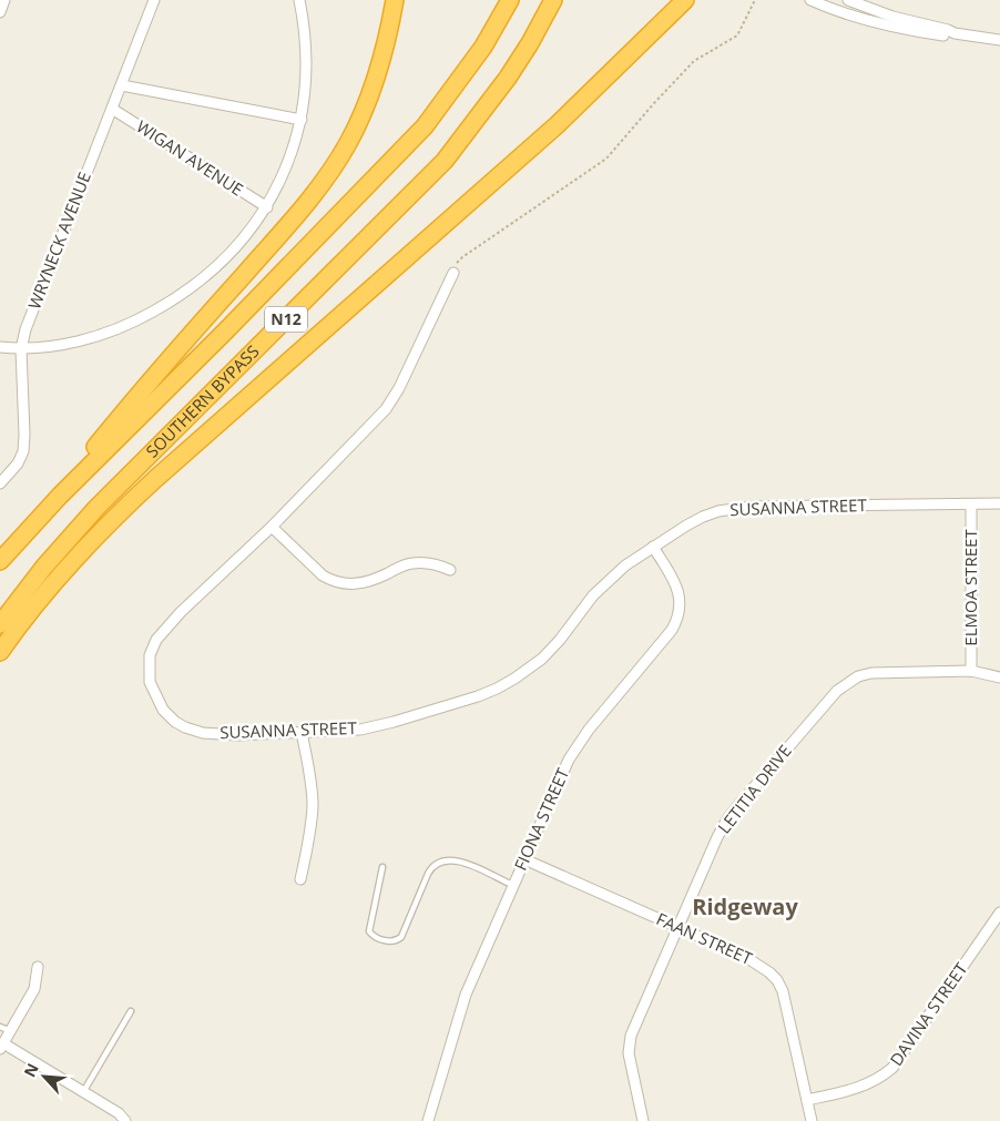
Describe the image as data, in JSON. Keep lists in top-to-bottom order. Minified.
{"streets":{"highway":["N12","SOUTHERN BYPASS"],"street":["WIGAN AVENUE","WRYNECK AVENUE","SUSANNA STREET","ELMOA STREET","LETITIA DRIVE","FIONA STREET","FAAN STREET","DAVINA STREET"]},"crossings":[["WIGAN AVENUE","WRYNECK AVENUE"],["SUSANNA STREET","ELMOA STREET"],["SUSANNA STREET","FIONA STREET"],["ELMOA STREET","LETITIA DRIVE"],["LETITIA DRIVE","FAAN STREET"],["FIONA STREET","FAAN STREET"],["FAAN STREET","DAVINA STREET"]],"districts":["Ridgeway"],"north":"top left"}
